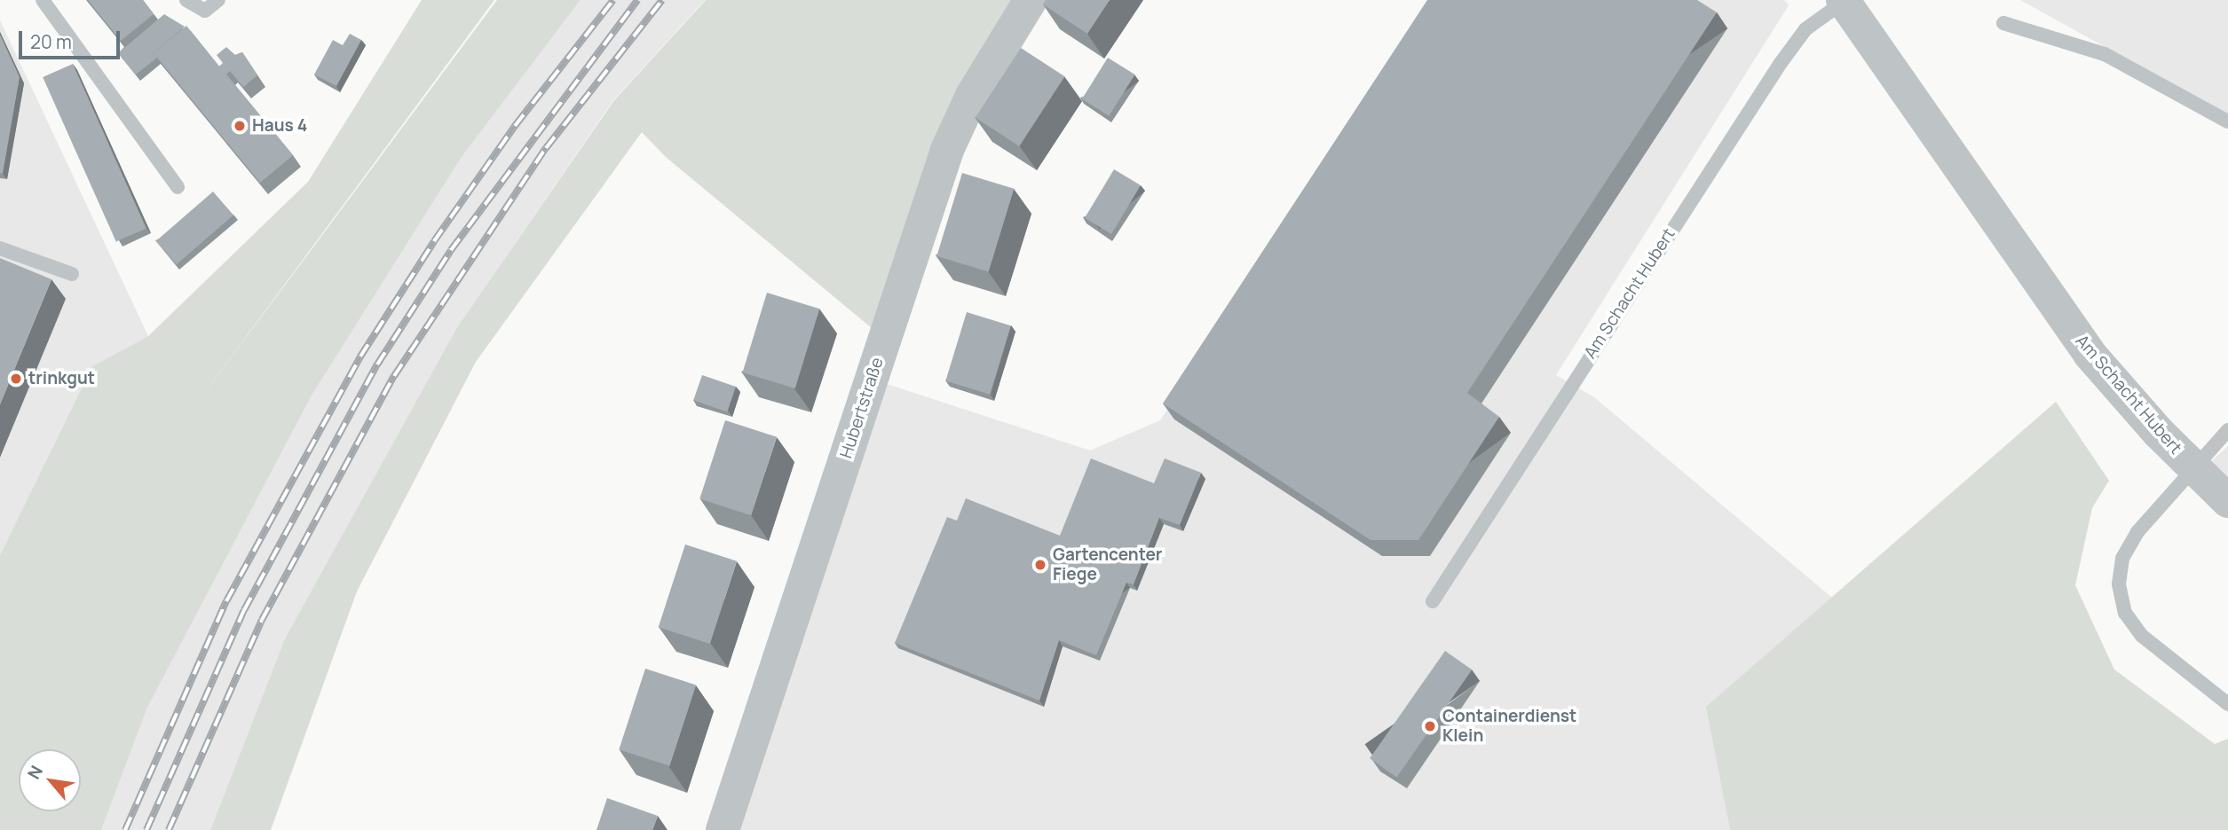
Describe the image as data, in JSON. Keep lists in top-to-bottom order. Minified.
{"streets":{"street":["Am Schacht Hubert","Hubertstraße"]},"places":["Haus 4","trinkgut","Gartencenter Fiege","Containerdienst Klein"],"scale_bar":"20 m","north":"top left"}
